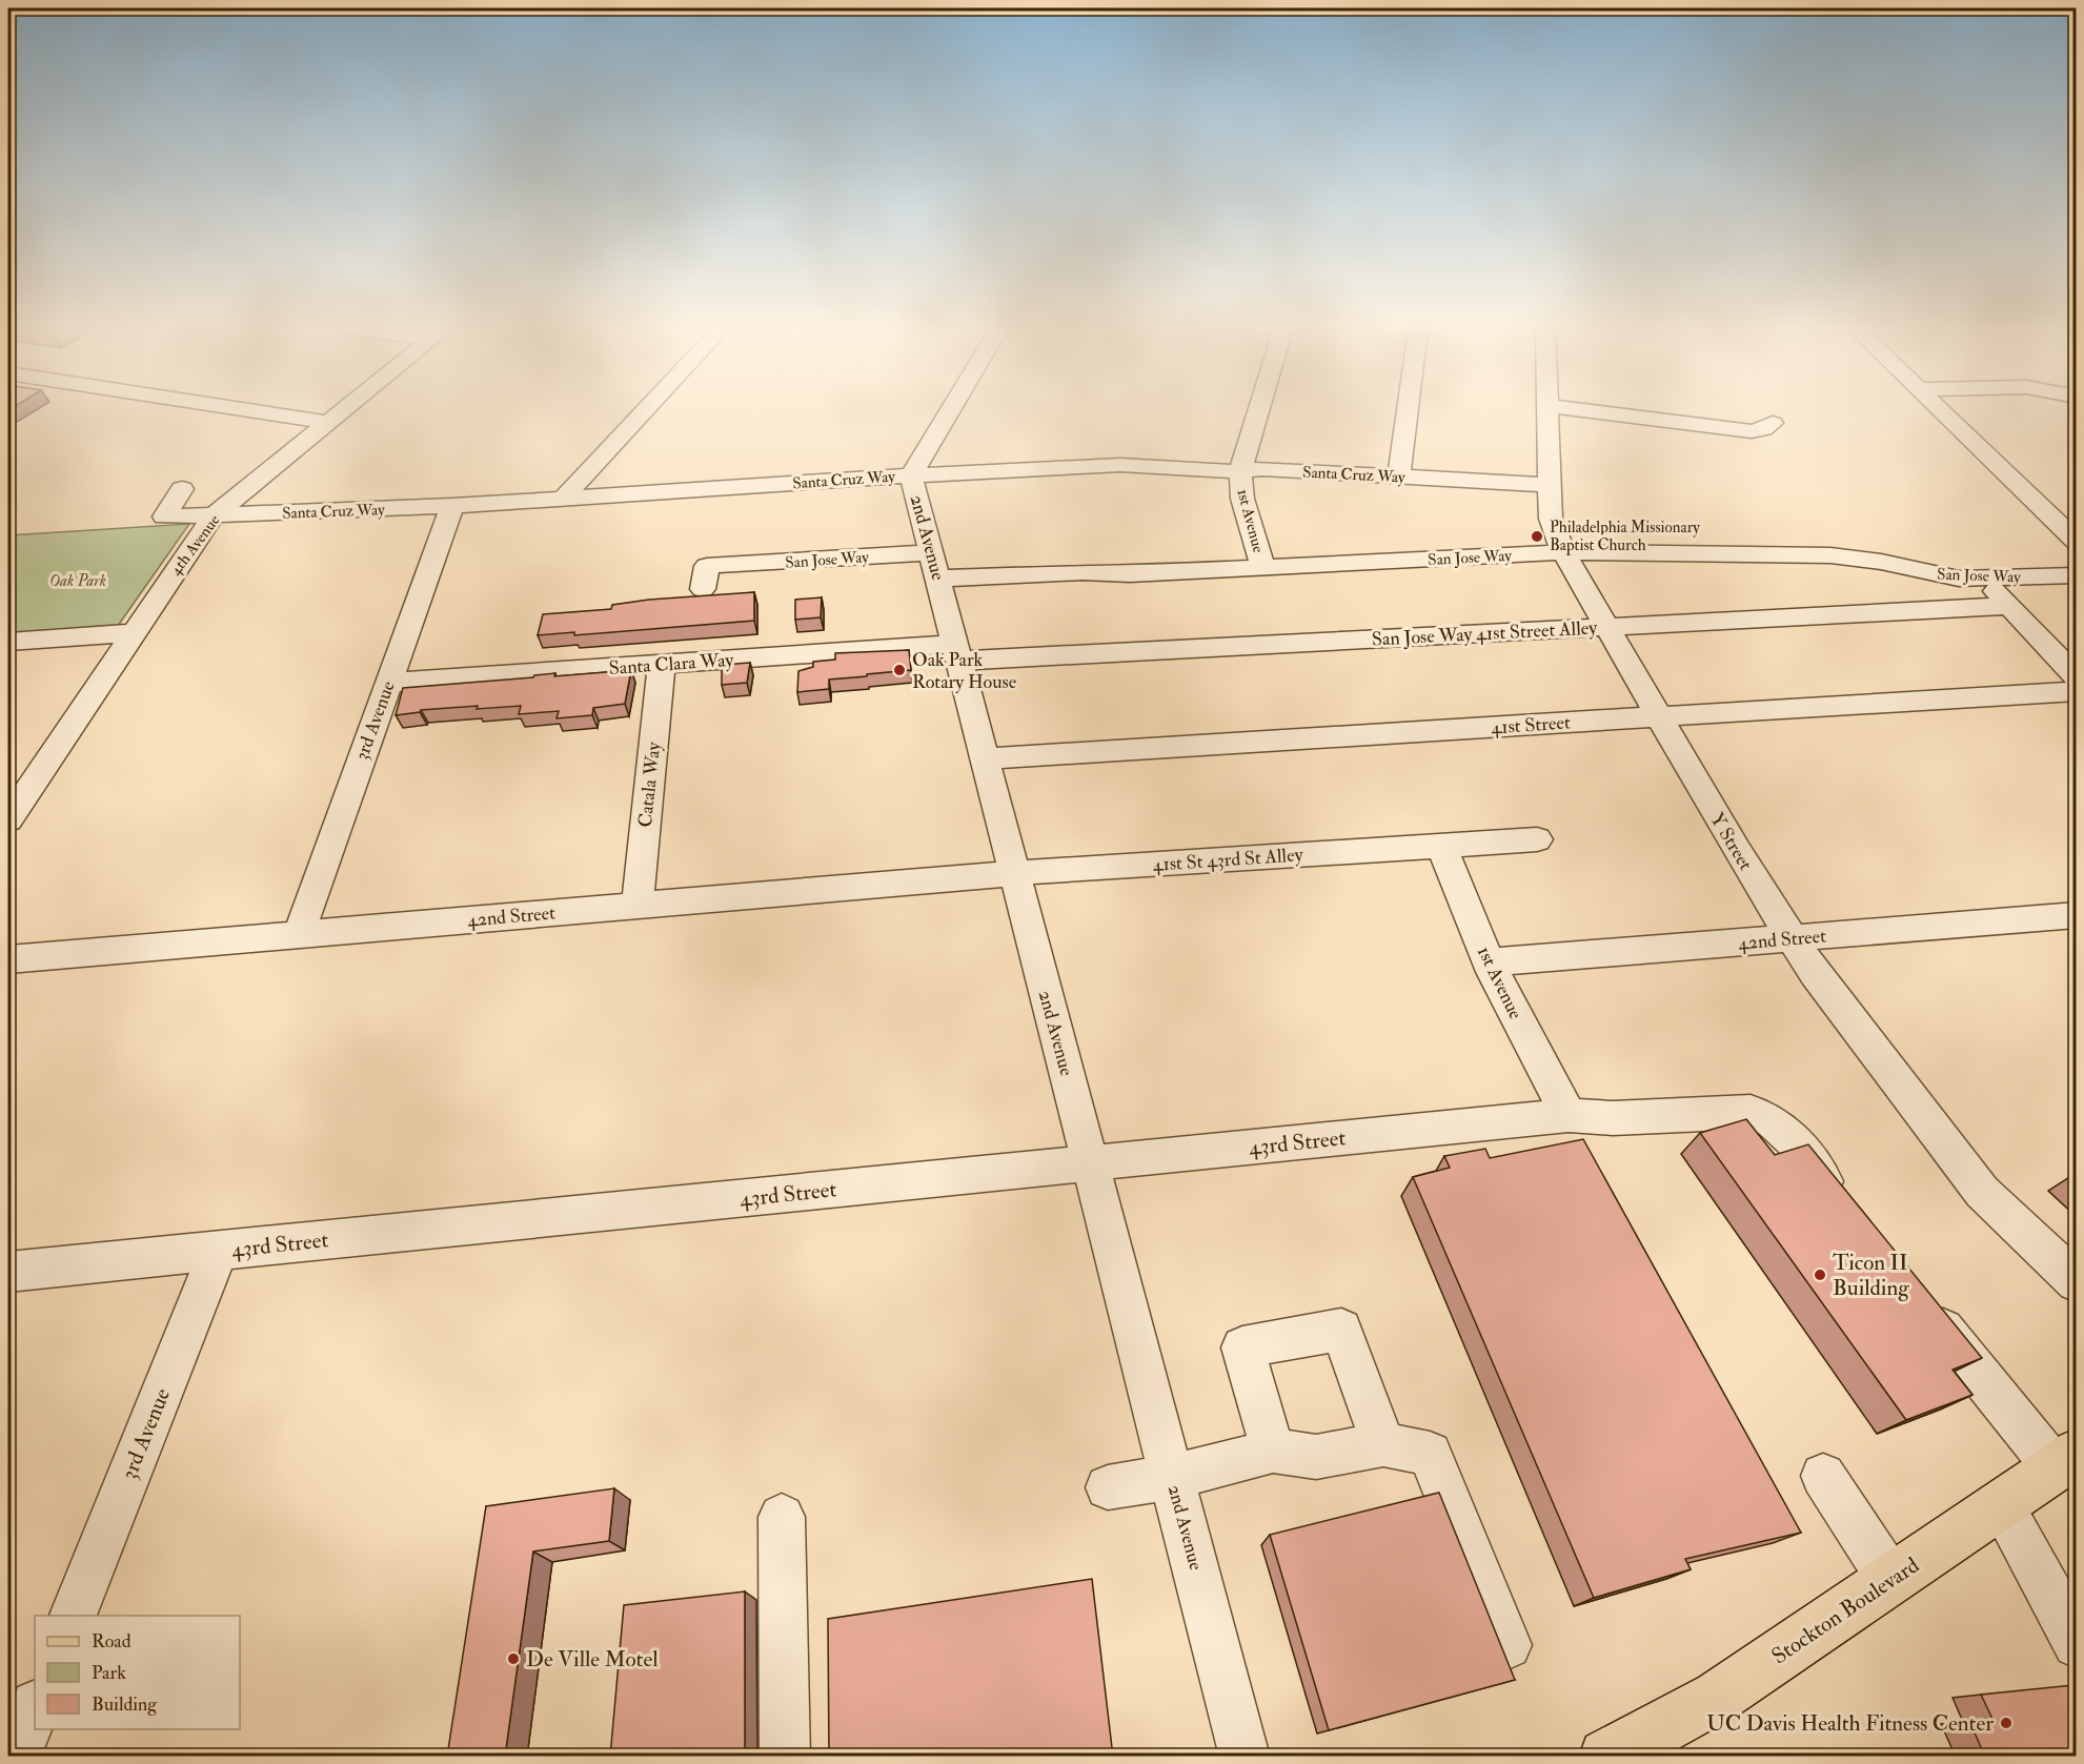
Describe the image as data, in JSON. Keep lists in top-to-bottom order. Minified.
{"streets":{"main road":["Stockton Boulevard"],"street":["Santa Cruz Way","1st Avenue","2nd Avenue","4th Avenue","San Jose Way","San Jose Way 41st Street Alley","Santa Clara Way","3rd Avenue","41st Street","Catala Way","Y Street","41st St 43rd St Alley","42nd Street","43rd Street"]},"crossings":[["Santa Cruz Way","1st Avenue"],["Santa Cruz Way","2nd Avenue"],["Santa Cruz Way","4th Avenue"],["Santa Cruz Way","3rd Avenue"],["Santa Cruz Way","Y Street"],["1st Avenue","San Jose Way"],["1st Avenue","41st St 43rd St Alley"],["1st Avenue","42nd Street"],["1st Avenue","43rd Street"],["2nd Avenue","San Jose Way"],["2nd Avenue","San Jose Way 41st Street Alley"],["2nd Avenue","Santa Clara Way"],["2nd Avenue","41st Street"],["2nd Avenue","41st St 43rd St Alley"],["2nd Avenue","42nd Street"],["2nd Avenue","43rd Street"],["San Jose Way","Y Street"],["San Jose Way 41st Street Alley","Santa Clara Way"],["San Jose Way 41st Street Alley","Y Street"],["Santa Clara Way","3rd Avenue"],["Santa Clara Way","Catala Way"],["3rd Avenue","42nd Street"],["3rd Avenue","43rd Street"],["41st Street","Y Street"],["Catala Way","42nd Street"],["Y Street","42nd Street"],["41st St 43rd St Alley","42nd Street"]],"parks":["Oak Park"],"places":["Philadelphia Missionary Baptist Church","Oak Park Rotary House","Ticon II Building","De Ville Motel","UC Davis Health Fitness Center"],"legend":["Road","Park","Building"]}
